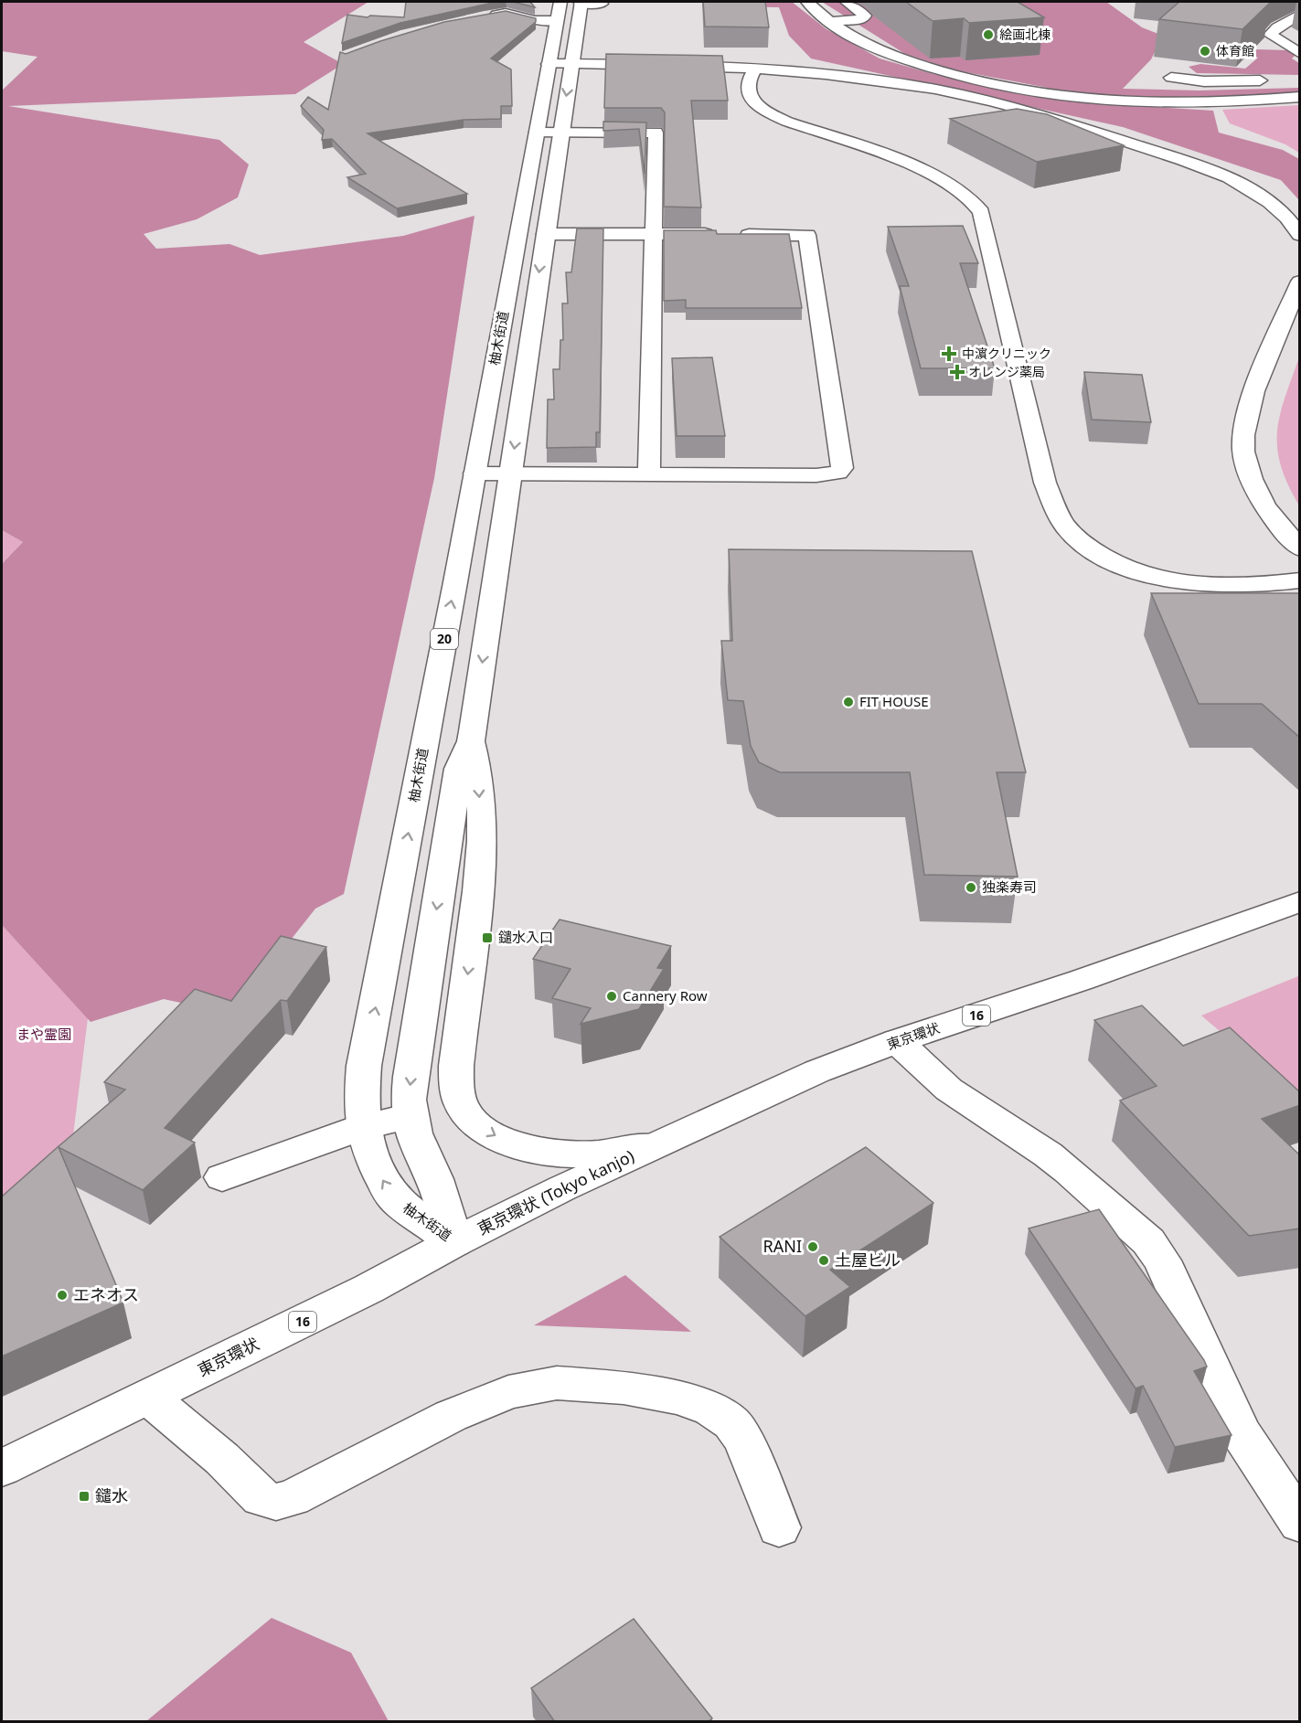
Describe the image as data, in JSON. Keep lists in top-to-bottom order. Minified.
{"streets":{"main road":["柚木街道","20","16","東京環状","東京環状 (Tokyo kanjo)"]},"crossings":[["柚木街道","20"],["柚木街道","東京環状"],["柚木街道","東京環状 (Tokyo kanjo)"],["20","東京環状"],["20","東京環状 (Tokyo kanjo)"],["東京環状","東京環状 (Tokyo kanjo)"]],"parks":["まや霊園"],"places":{"other":["絵画北棟","体育館","FIT HOUSE","独楽寿司","Cannery Row","RANI","土屋ビル","エネオス"],"health":["中濵クリニック","オレンジ薬局"],"transit":["鑓水入口","鑓水"]}}
